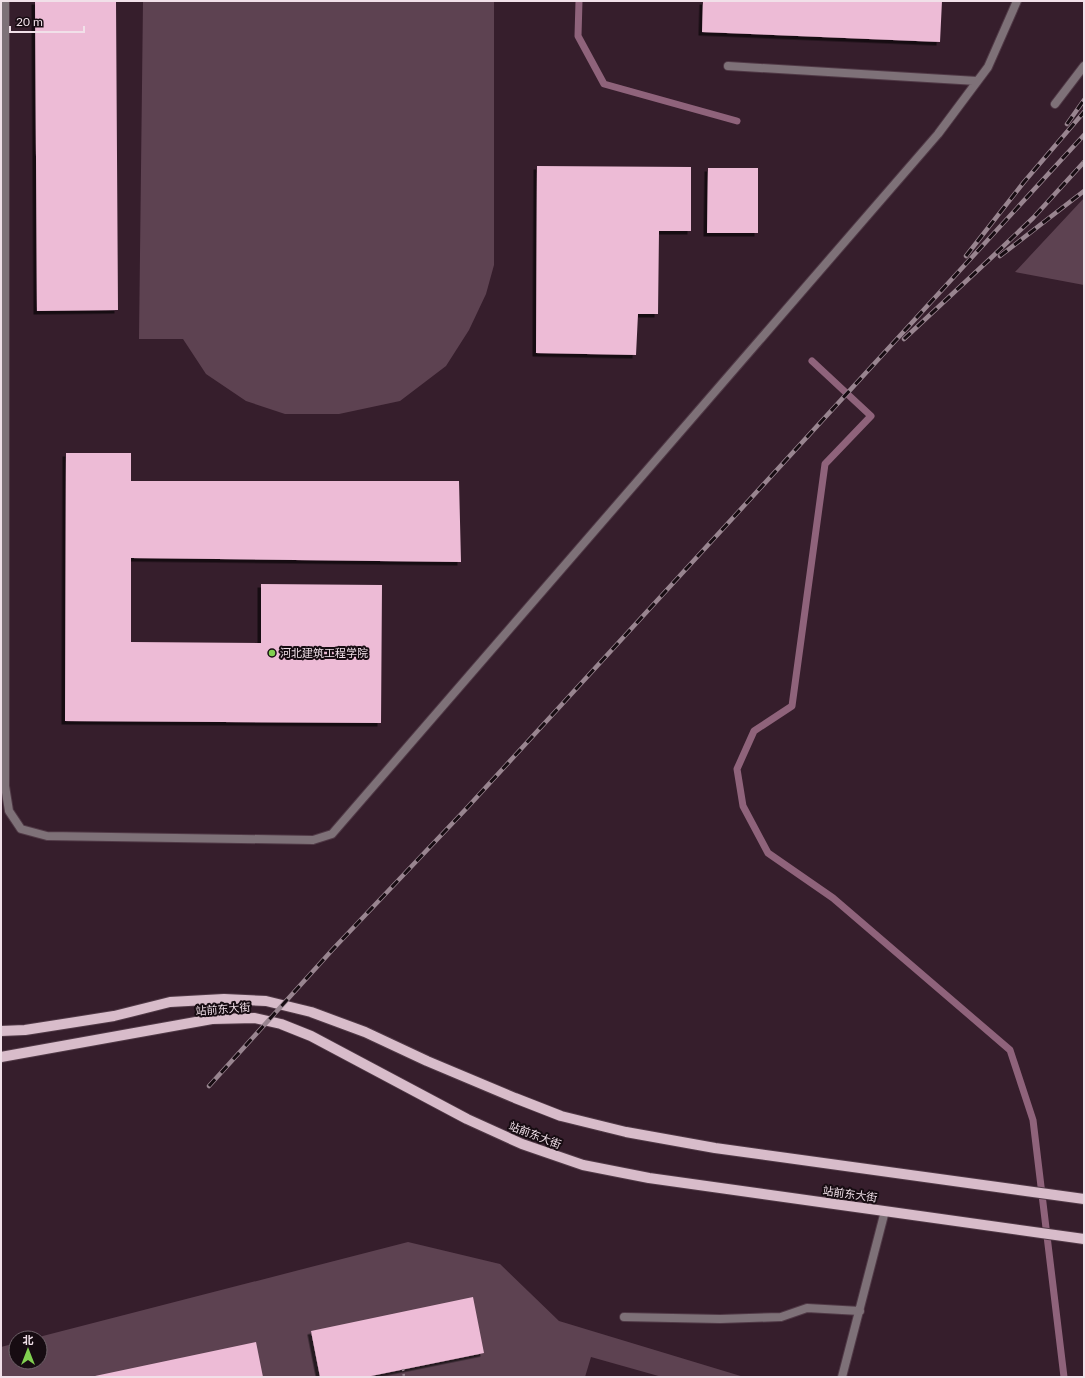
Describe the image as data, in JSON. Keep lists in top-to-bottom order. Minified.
{"streets":{"main road":["站前东大街"]},"places":["河北建筑工程学院"],"scale_bar":"20 m","north":"top"}
